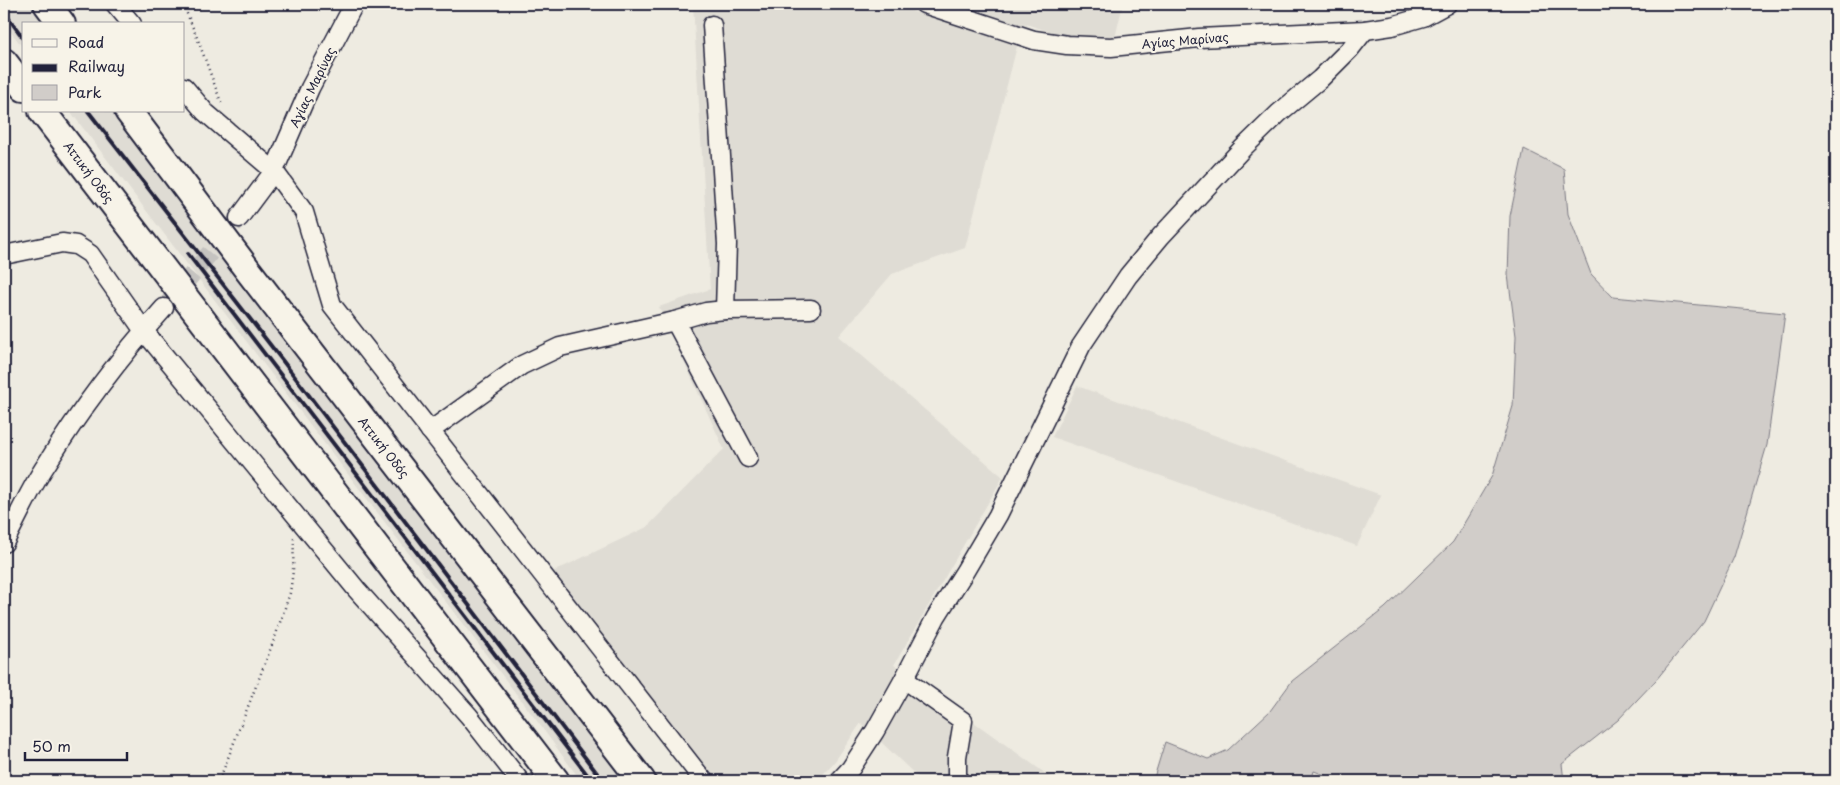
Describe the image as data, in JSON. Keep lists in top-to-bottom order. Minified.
{"streets":{"highway":["Αττική Οδός"],"street":["Αγίας Μαρίνας"]},"legend":["Road","Railway","Park"],"scale_bar":"50 m"}
